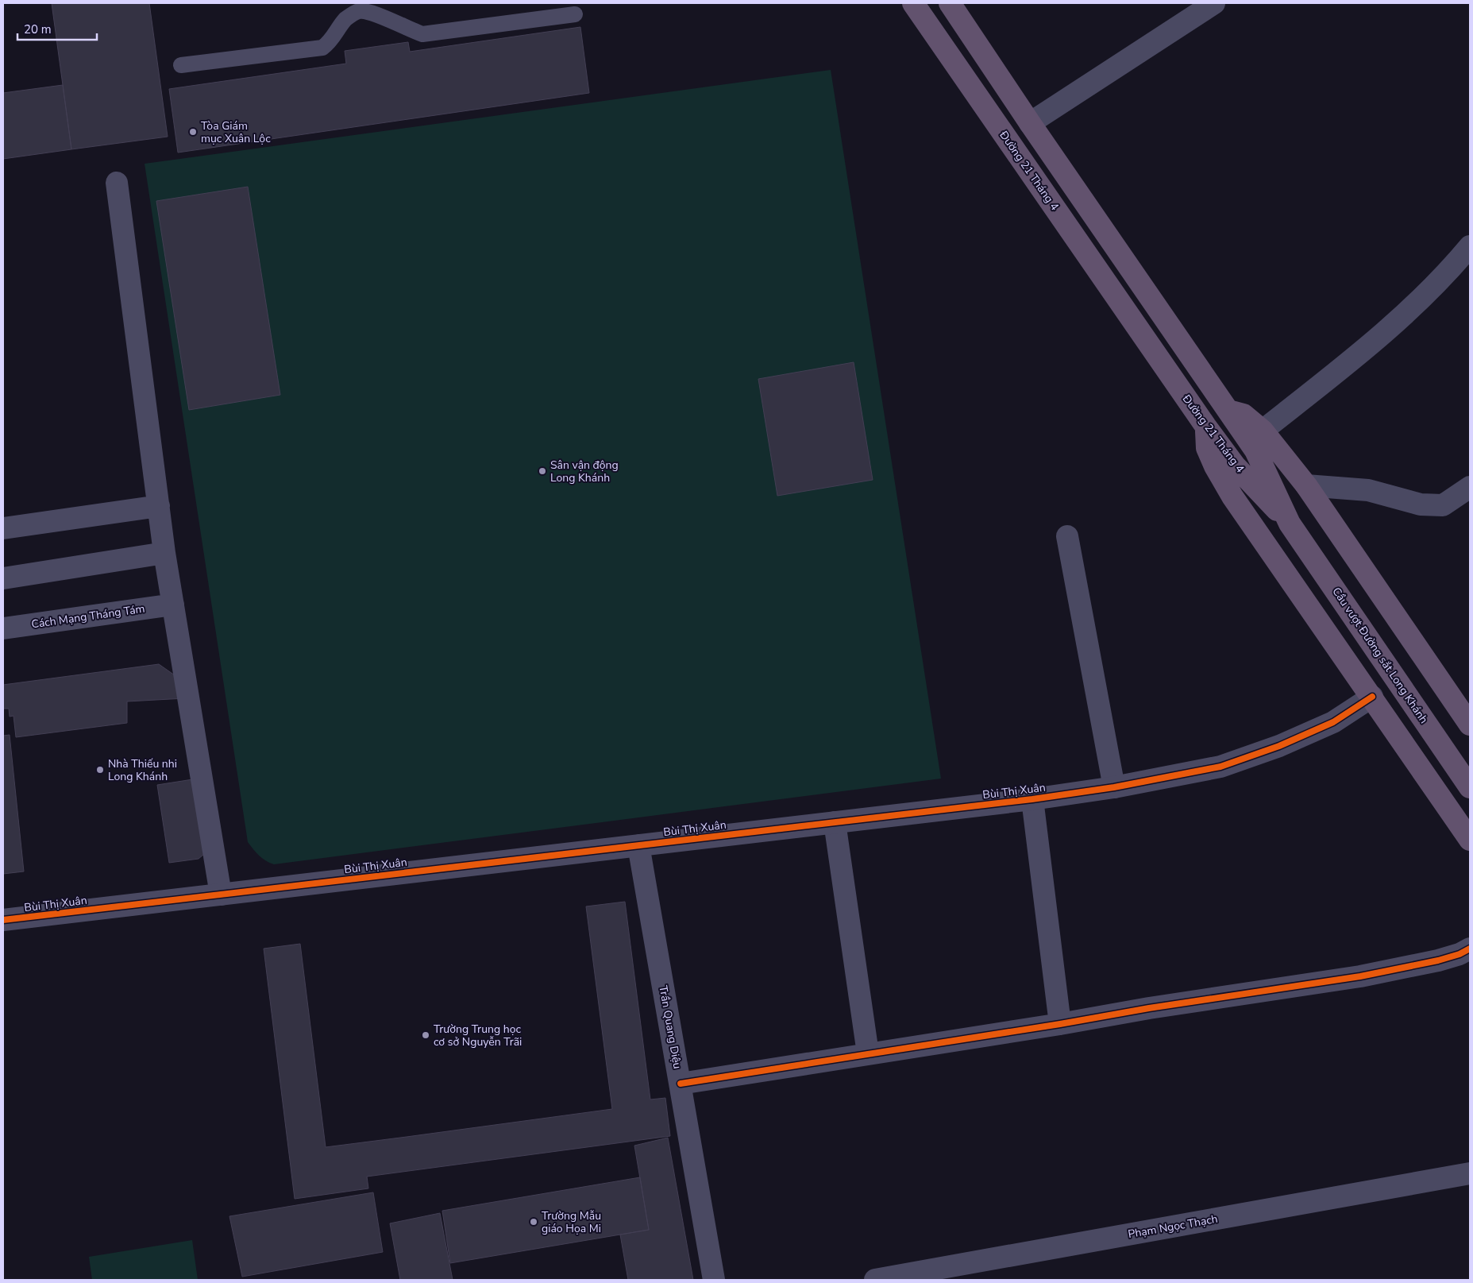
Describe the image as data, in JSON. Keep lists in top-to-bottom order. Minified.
{"streets":{"highway":["Đường 21 Tháng 4","Cầu vượt Đường sắt Long Khánh"],"street":["Cách Mạng Tháng Tám","Bùi Thị Xuân","Trần Quang Diệu","Phạm Ngọc Thạch"]},"crossings":[["Đường 21 Tháng 4","Cầu vượt Đường sắt Long Khánh"],["Bùi Thị Xuân","Trần Quang Diệu"]],"places":["Tòa Giám mục Xuân Lộc","Sân vận động Long Khánh","Nhà Thiếu nhi Long Khánh","Trường Trung học cơ sở Nguyễn Trãi","Trường Mẫu giáo Họa Mi"],"scale_bar":"20 m"}
